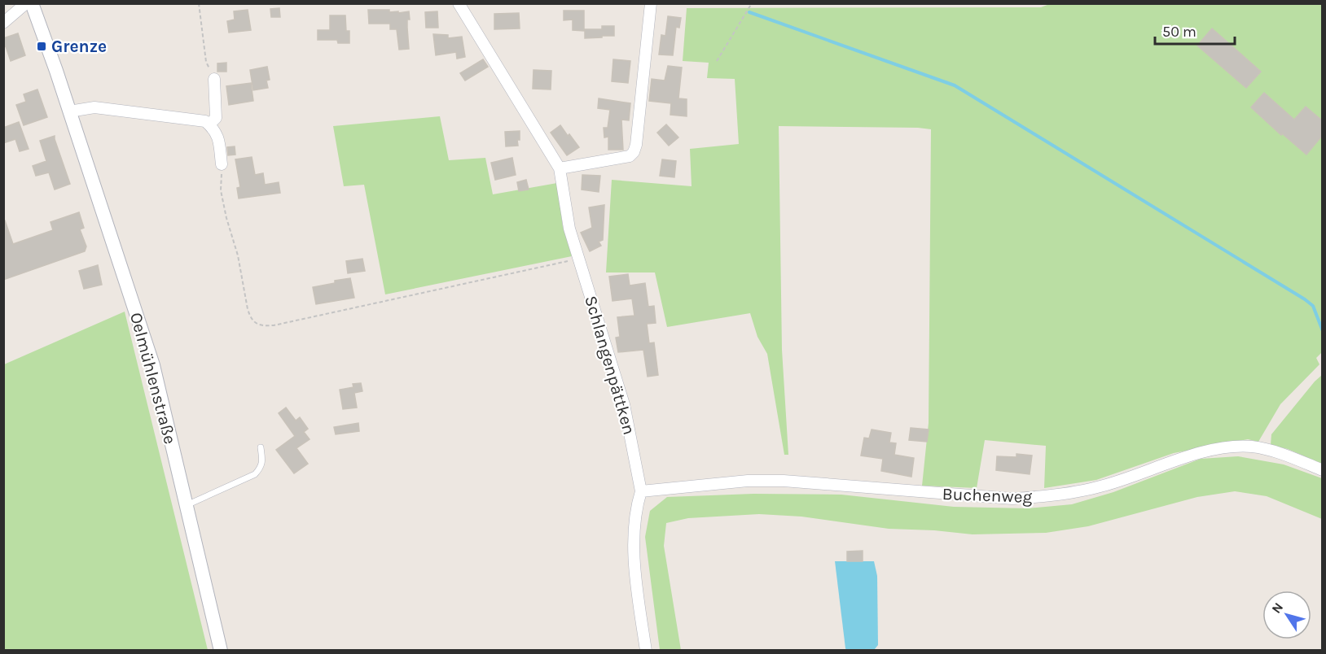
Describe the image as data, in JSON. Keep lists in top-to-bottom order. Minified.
{"streets":{"street":["Schlangenpättken","Oelmühlenstraße","Buchenweg"]},"crossings":[["Schlangenpättken","Buchenweg"]],"places":{"transit":["Grenze"]},"scale_bar":"50 m","north":"top left"}
